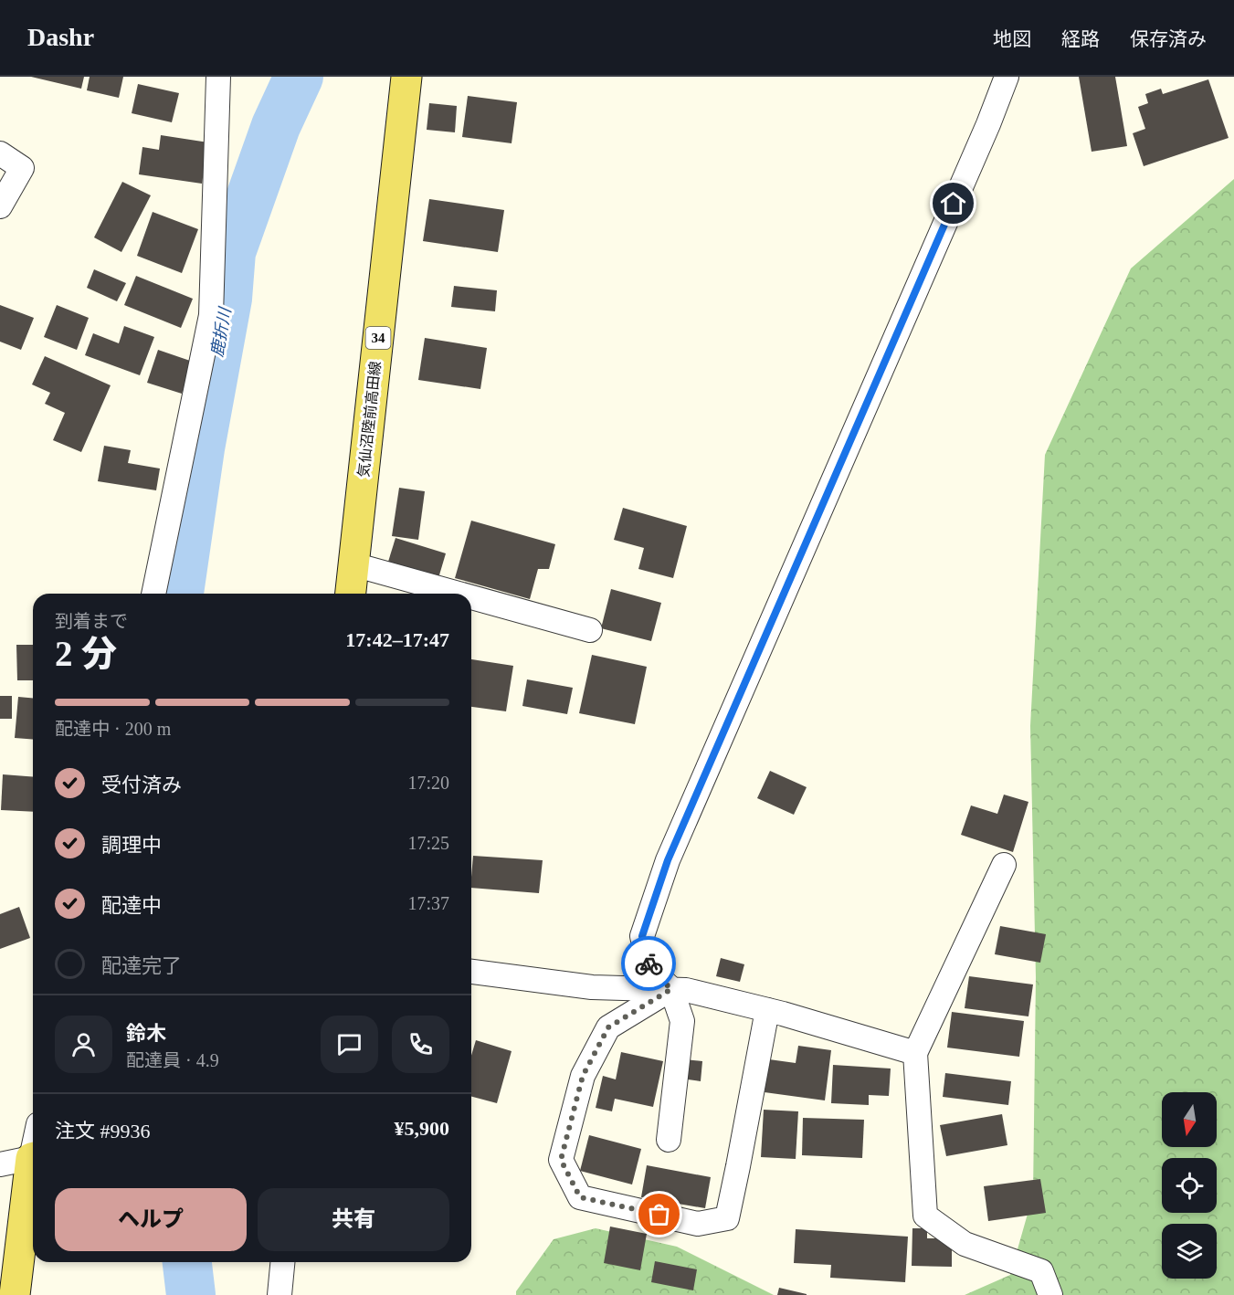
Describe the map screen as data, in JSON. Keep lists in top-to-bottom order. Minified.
{"streets":{"main road":["34","気仙沼陸前高田線"]},"water":["鹿折川"],"north":"bottom","page":{"header":"Dashr","nav":["地図","経路","保存済み"],"heading":["2 分","到着まで","17:42–17:47"],"panel":["鈴木","配達員 · 4.9","注文 #9936","¥5,900"],"bar":"配達中 · 200 m","list":[["受付済み","17:20"],["調理中","17:25"],["配達中","17:37"],"配達完了"],"buttons":["ヘルプ","共有"]}}
